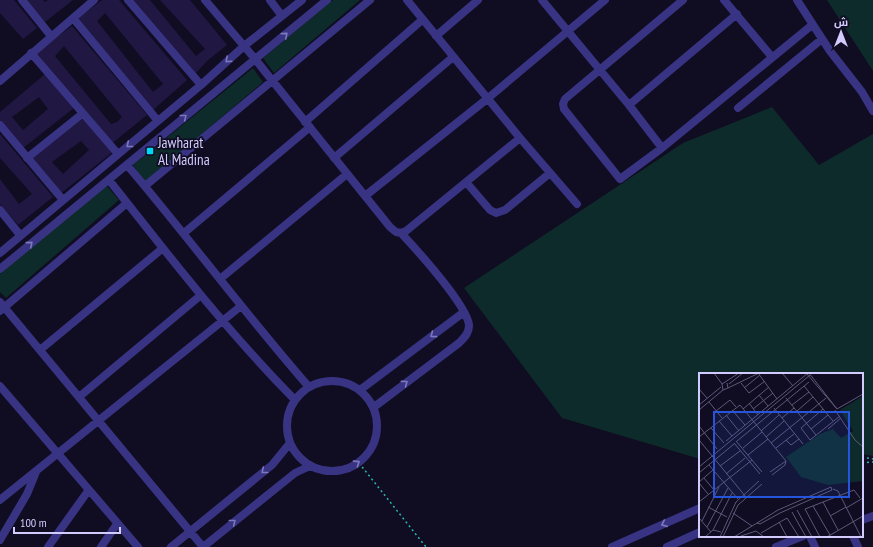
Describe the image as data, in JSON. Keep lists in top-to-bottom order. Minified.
{"places":{"transit":["Jawharat Al Madina"]},"scale_bar":"100 m","north":"top"}
